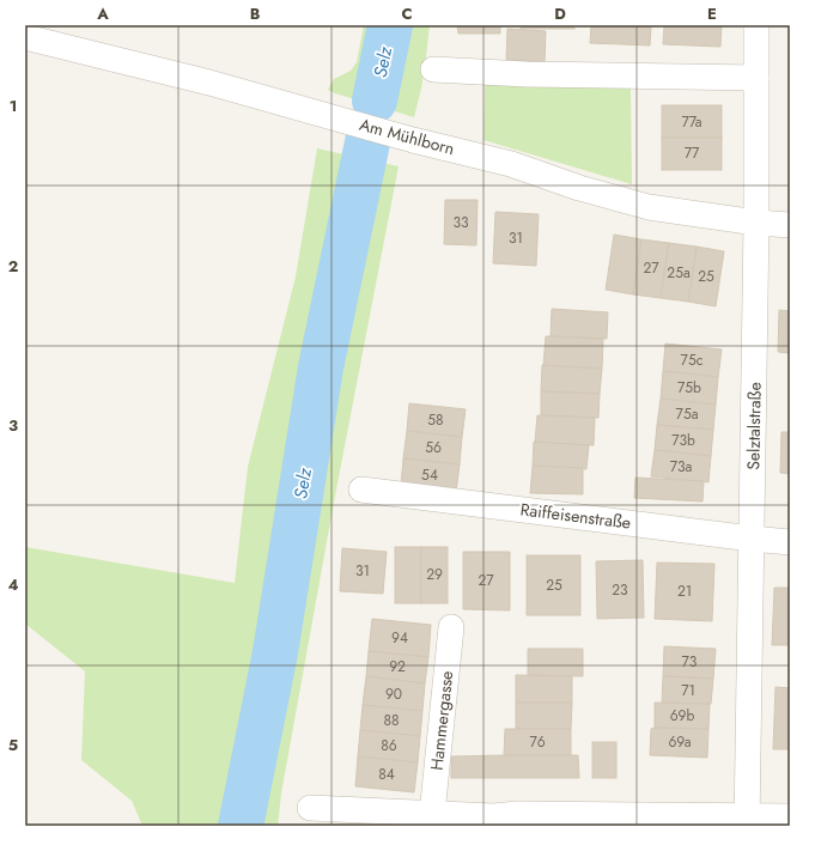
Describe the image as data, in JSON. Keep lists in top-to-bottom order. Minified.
{"streets":{"street":["Am Mühlborn","Selztalstraße","Raiffeisenstraße","Hammergasse"]},"crossings":[["Am Mühlborn","Selztalstraße"],["Selztalstraße","Raiffeisenstraße"]],"water":["Selz"],"house_numbers":["77a","77","33","31","27","25a","25","75c","75b","75a","58","73b","56","73a","54","31","29","27","25","23","21","94","73","92","71","90","69b","88","76","69a","86","84"],"grid":{"columns":["A","B","C","D","E"],"rows":["1","2","3","4","5"]}}
